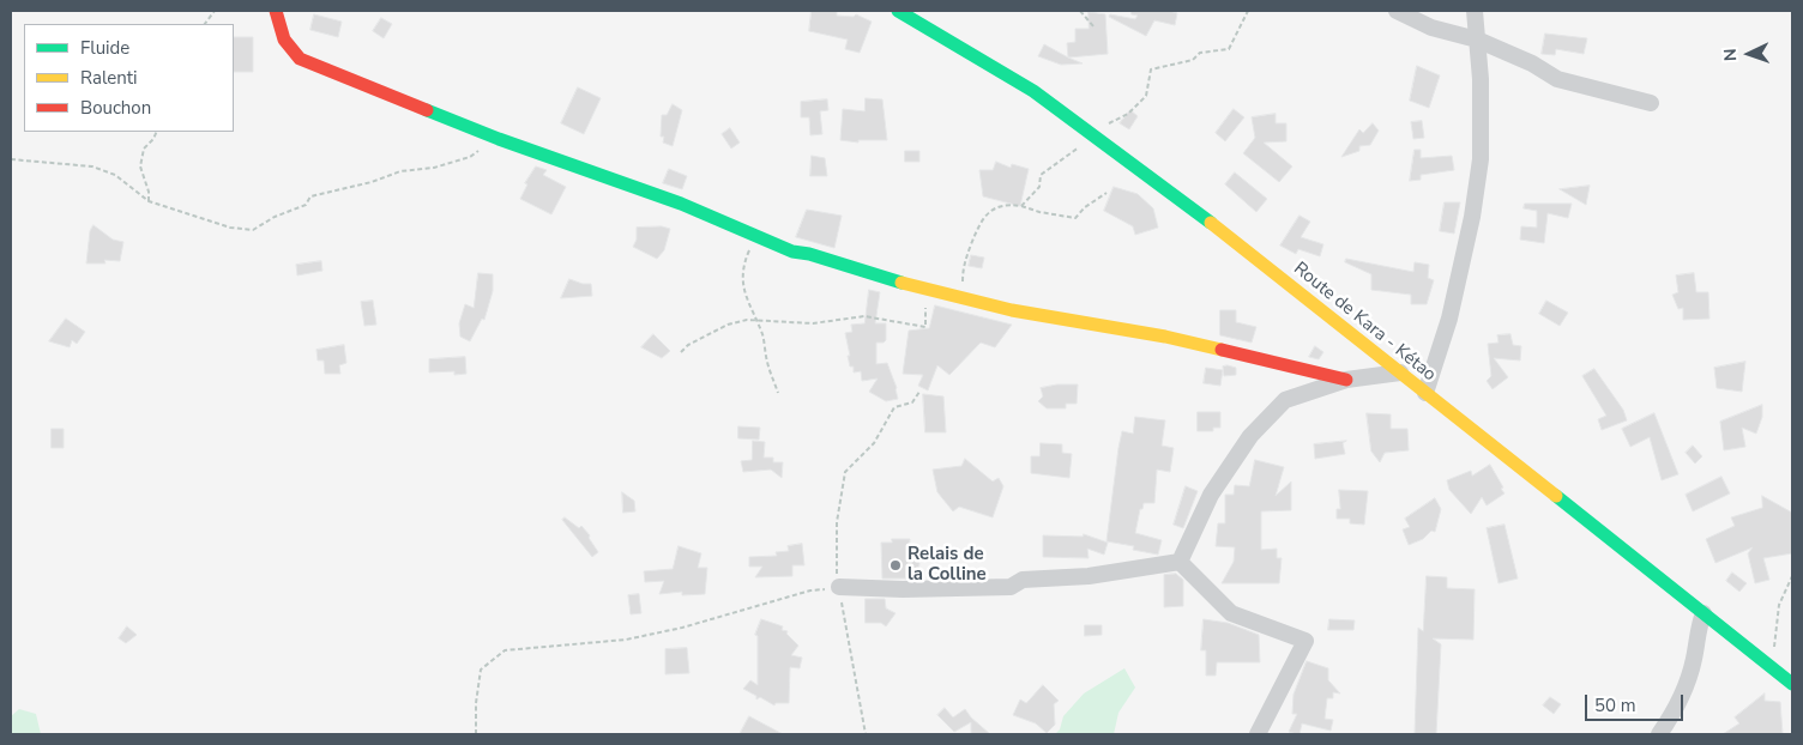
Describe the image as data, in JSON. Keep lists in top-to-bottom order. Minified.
{"streets":{"street":["Route de Kara - Kétao"]},"places":["Relais de la Colline"],"legend":["Fluide","Ralenti","Bouchon"],"scale_bar":"50 m","north":"left"}
